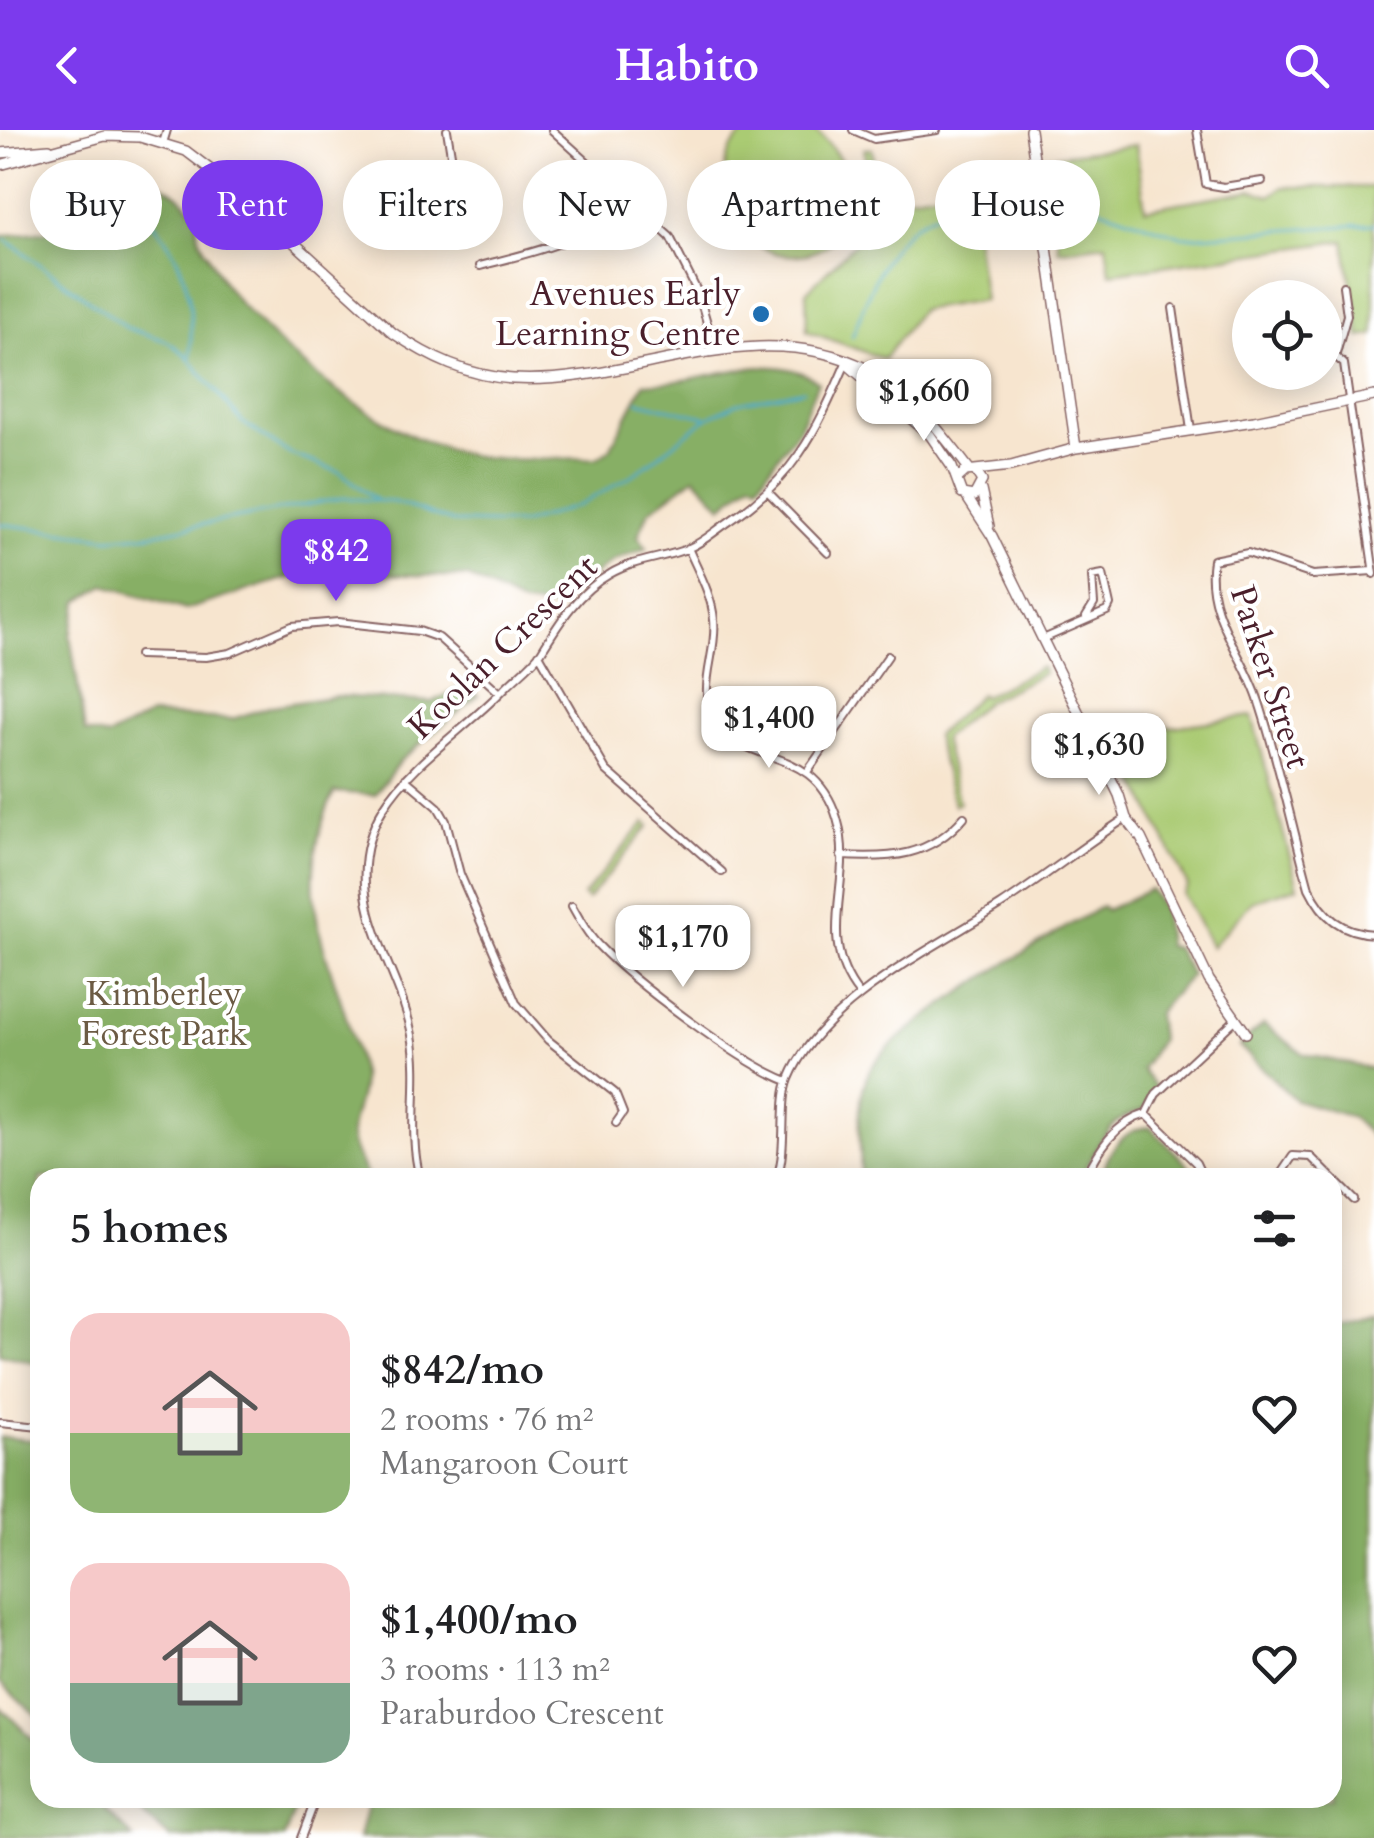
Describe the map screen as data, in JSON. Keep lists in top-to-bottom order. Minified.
{"streets":{"street":["Koolan Crescent","Parker Street"]},"parks":["Kimberley Forest Park"],"places":["Avenues Early Learning Centre"],"page":{"header":"Habito","chip":["Buy","Rent","Filters","New","Apartment","House"],"price":["$1,660","$842","$1,400","$1,630","$1,170"],"heading":"5 homes","list":[{"name":"$842/mo","note":"2 rooms · 76 m² · Mangaroon Court"},{"name":"$1,400/mo","note":"3 rooms · 113 m² · Paraburdoo Crescent"}]}}
